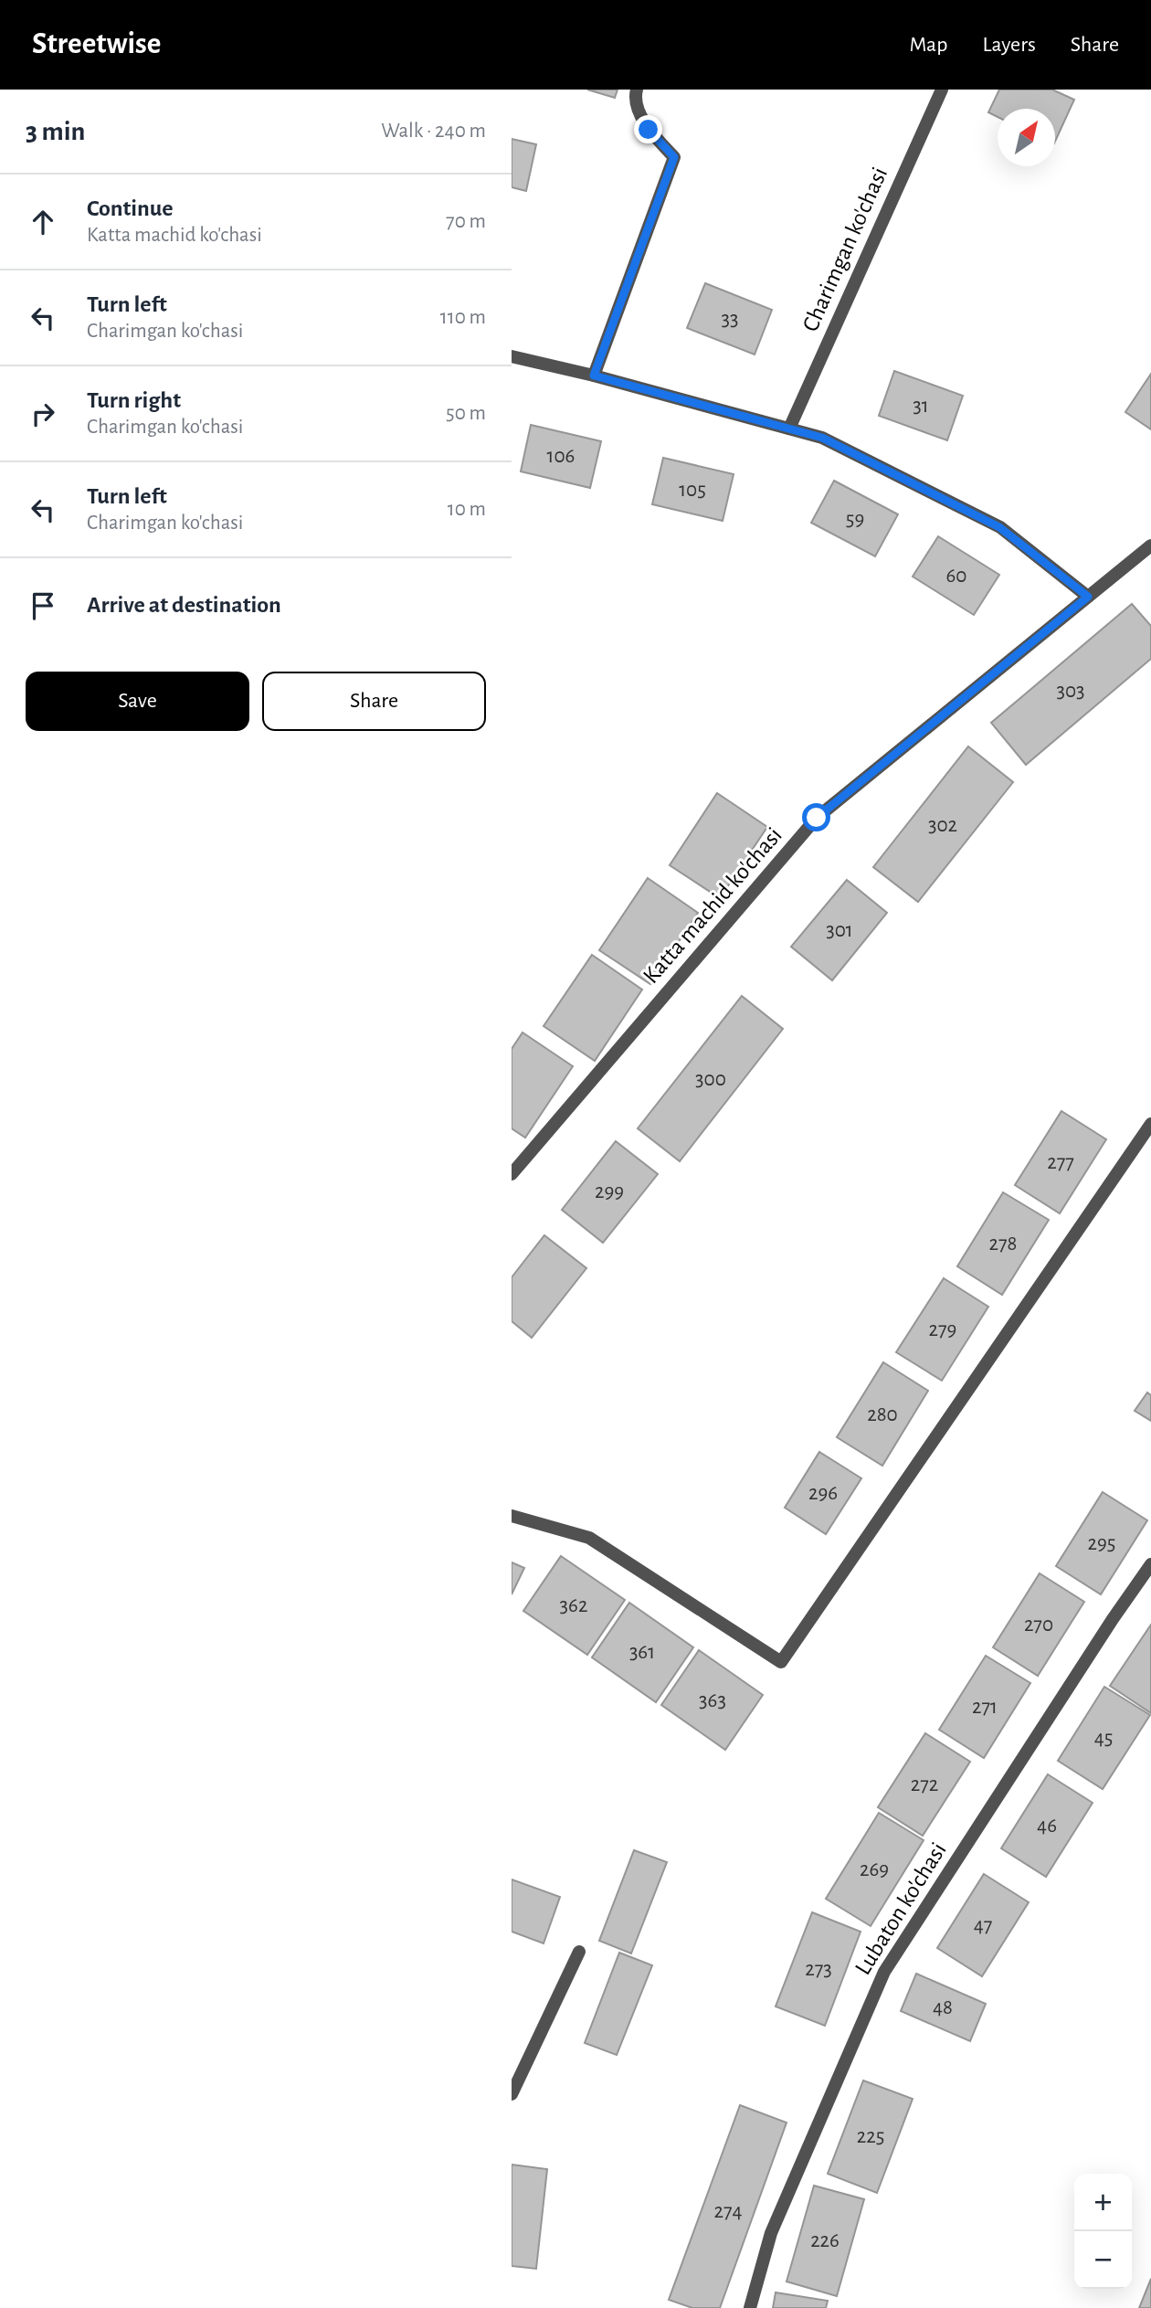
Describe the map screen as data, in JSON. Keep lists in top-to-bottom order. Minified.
{"streets":{"street":["Charimgan ko'chasi","Katta machid ko'chasi","Lubaton ko'chasi"]},"house_numbers":["33","31","106","105","59","60","303","302","301","300","277","299","278","279","280","296","295","362","270","361","363","271","45","272","46","269","47","273","48","225","274","226"],"north":"top right","page":{"header":"Streetwise","nav":["Map","Layers","Share"],"heading":["3 min","Walk · 240 m"],"list":[["Continue","Katta machid ko'chasi","70 m"],["Turn left","Charimgan ko'chasi","110 m"],["Turn right","Charimgan ko'chasi","50 m"],["Turn left","Charimgan ko'chasi","10 m"],"Arrive at destination"],"buttons":["Save","Share"],"map_buttons":["+","−"]}}
